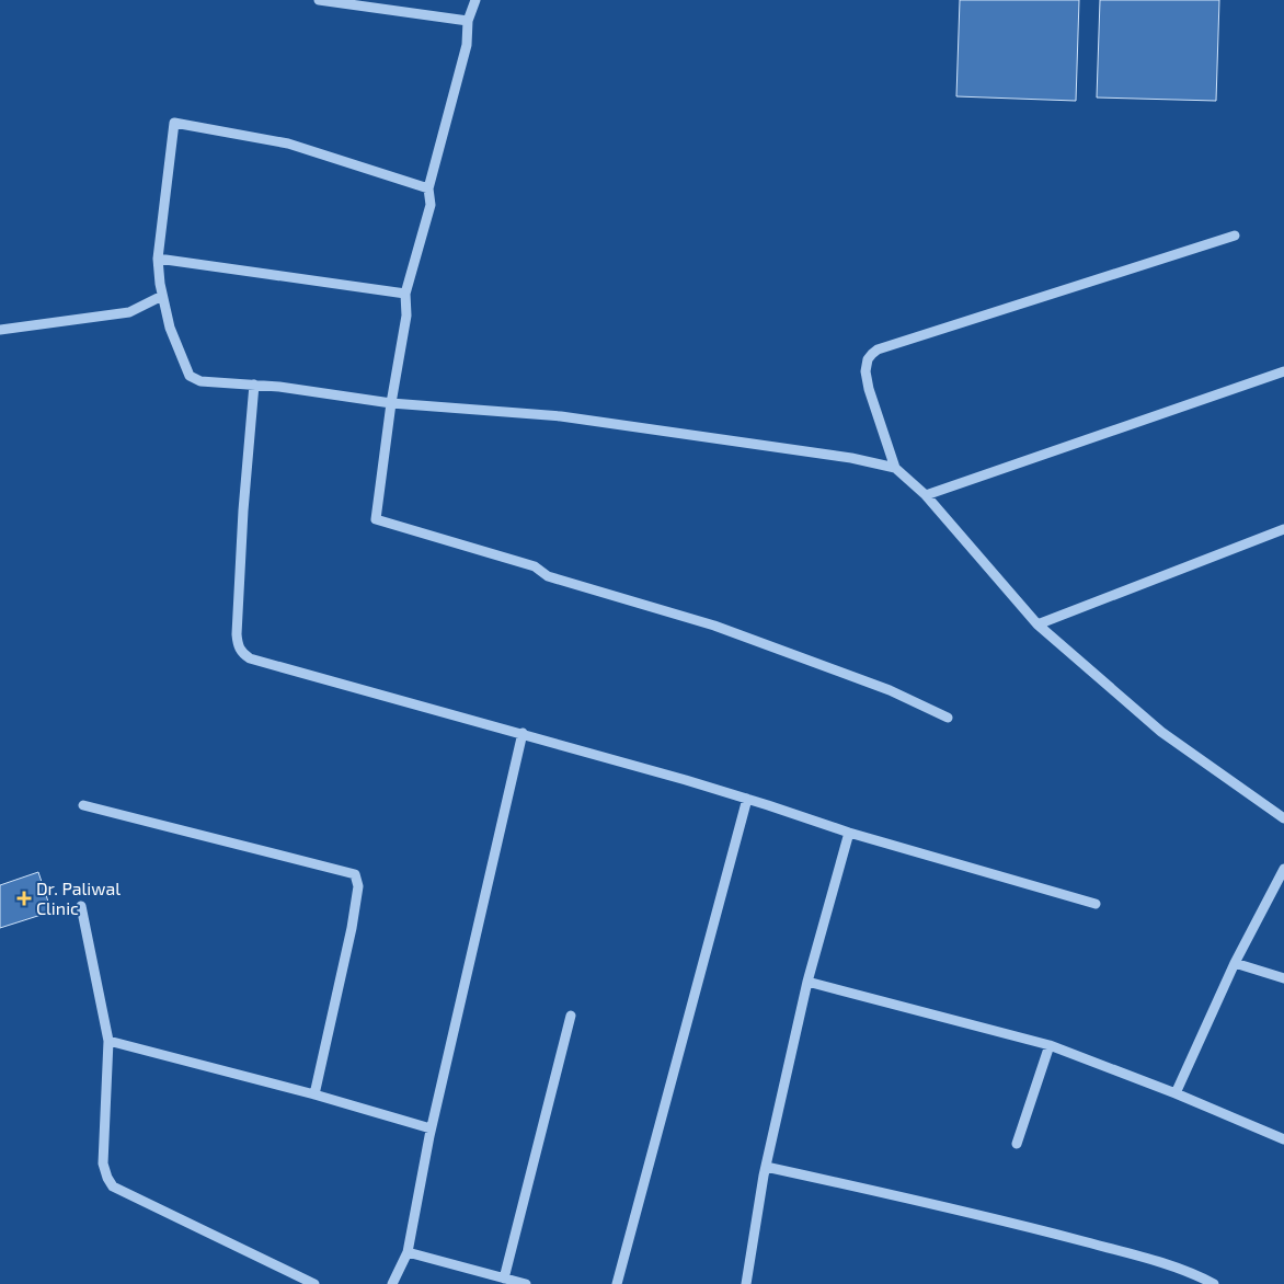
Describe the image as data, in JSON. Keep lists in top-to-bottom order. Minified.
{"places":{"health":["Dr. Paliwal Clinic"]}}
